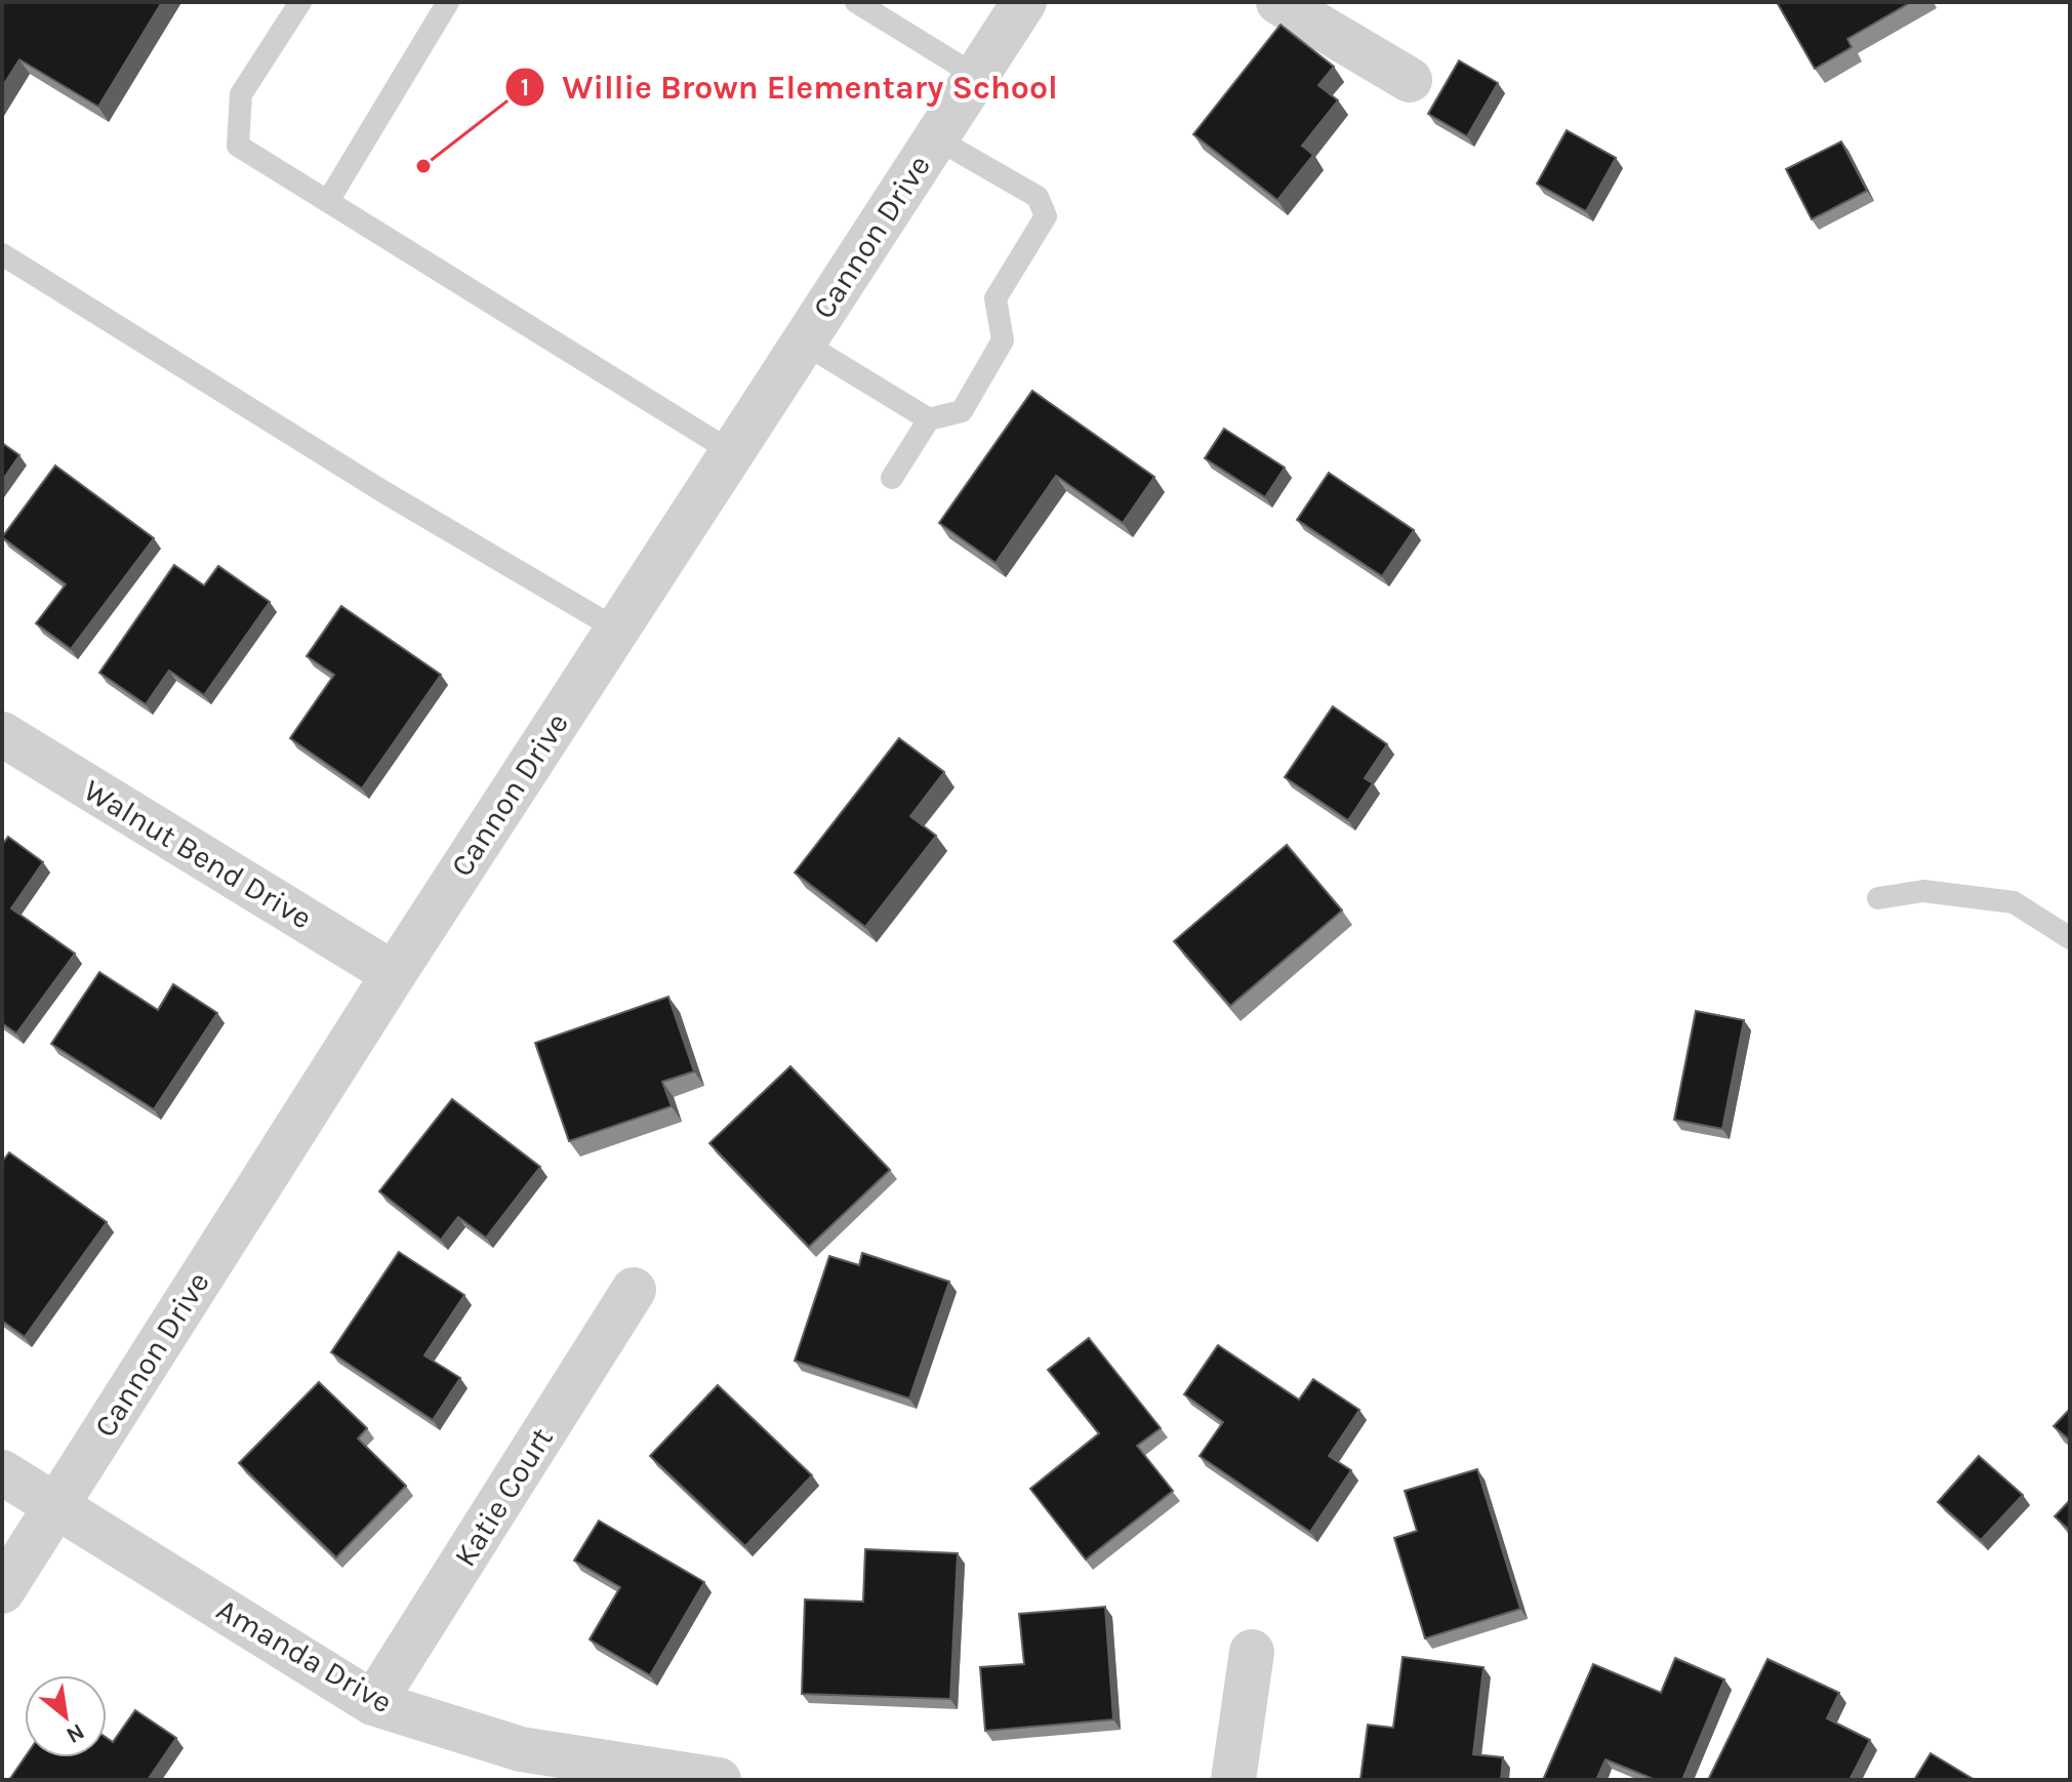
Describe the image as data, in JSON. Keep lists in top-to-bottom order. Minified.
{"streets":{"street":["Cannon Drive","Walnut Bend Drive","Katie Court","Amanda Drive"]},"crossings":[["Cannon Drive","Walnut Bend Drive"],["Cannon Drive","Amanda Drive"],["Katie Court","Amanda Drive"]],"places":["Willie Brown Elementary School"],"north":"bottom right"}
